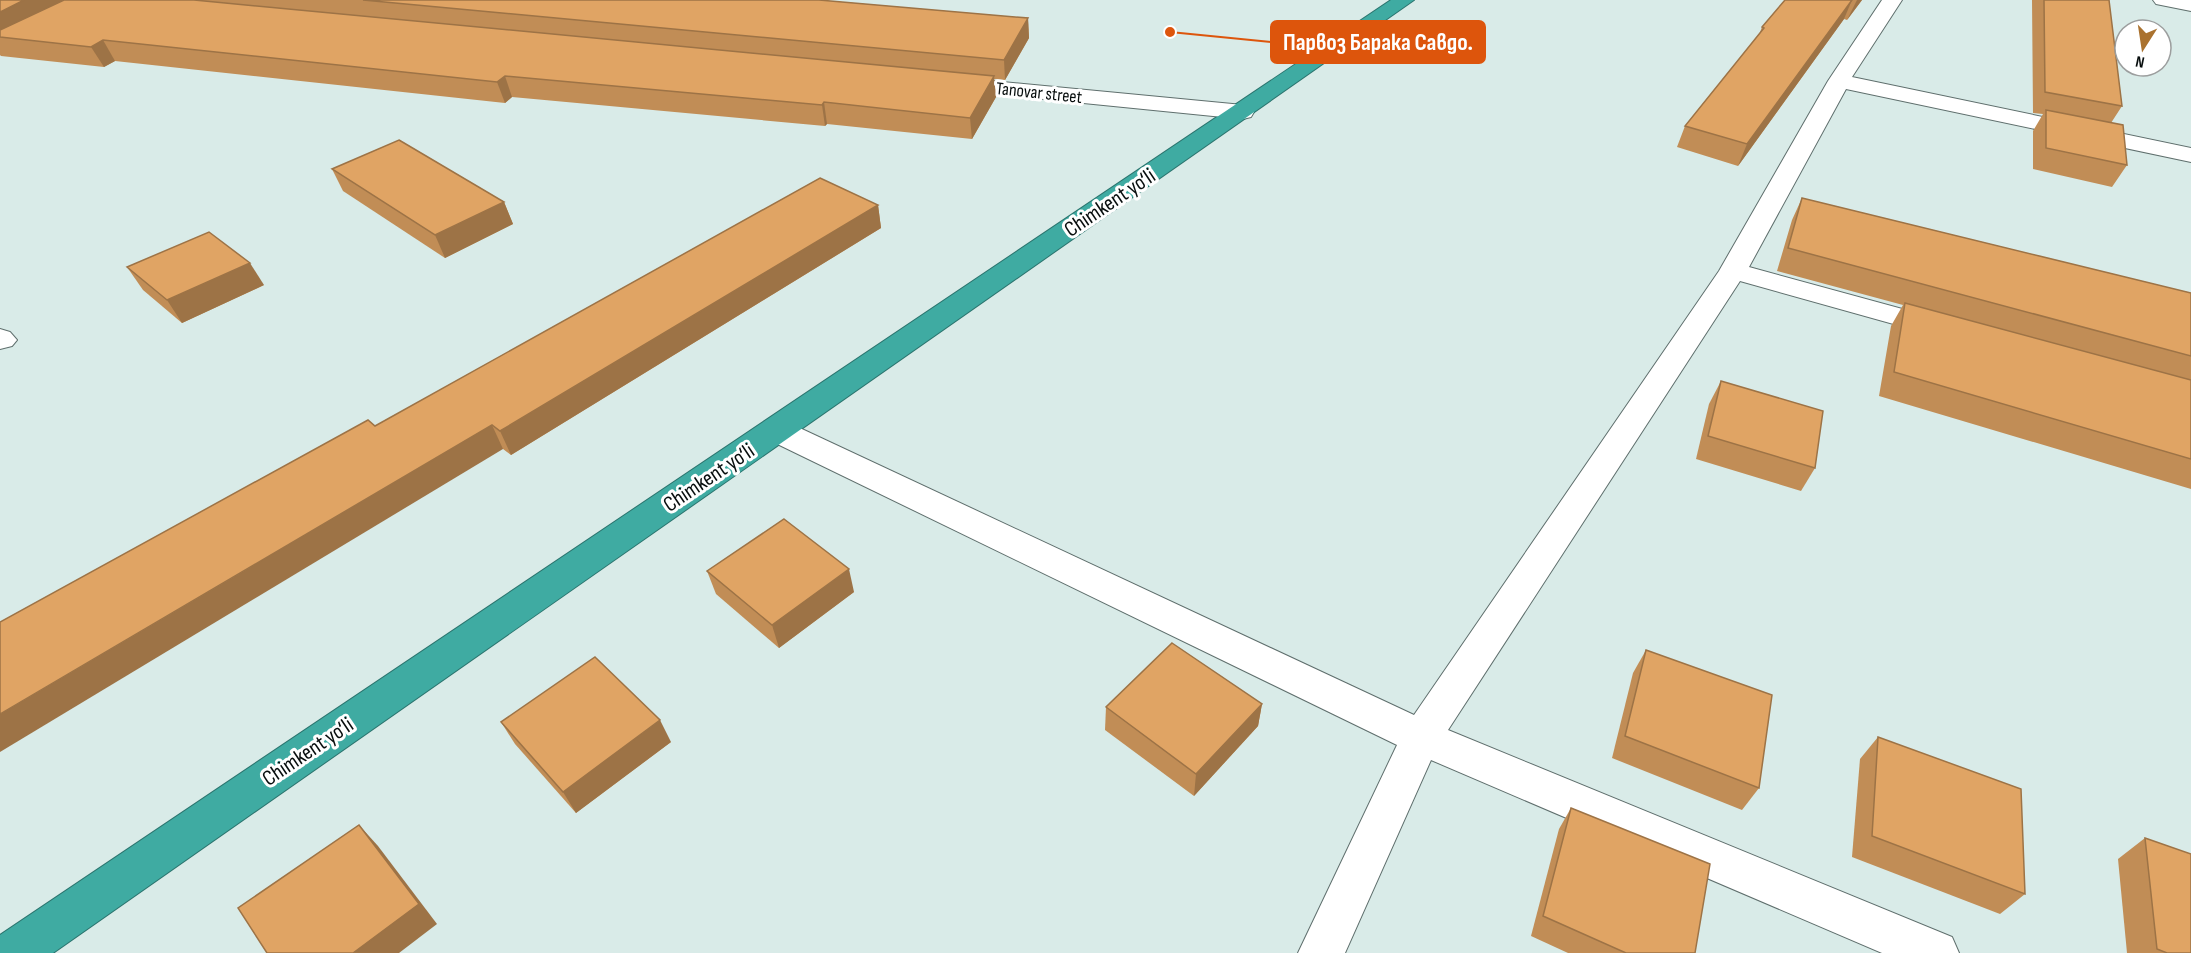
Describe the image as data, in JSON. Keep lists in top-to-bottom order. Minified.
{"streets":{"highway":["Chimkent yo‘li"],"street":["Tanovar street"]},"crossings":[["Tanovar street","Chimkent yo‘li"]],"places":["Парвоз Барака Савдо."],"north":"bottom"}
